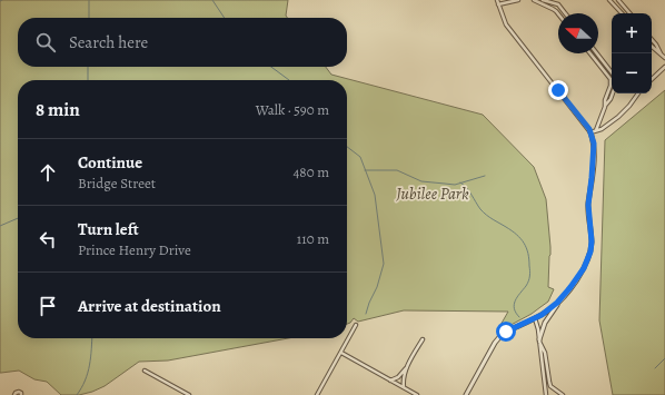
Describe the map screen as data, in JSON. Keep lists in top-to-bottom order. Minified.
{"parks":["Jubilee Park"],"north":"left","page":{"map_buttons":["+","−"],"search":"Search here","heading":["8 min","Walk · 590 m"],"list":[["Continue","Bridge Street","480 m"],["Turn left","Prince Henry Drive","110 m"],"Arrive at destination"]}}
